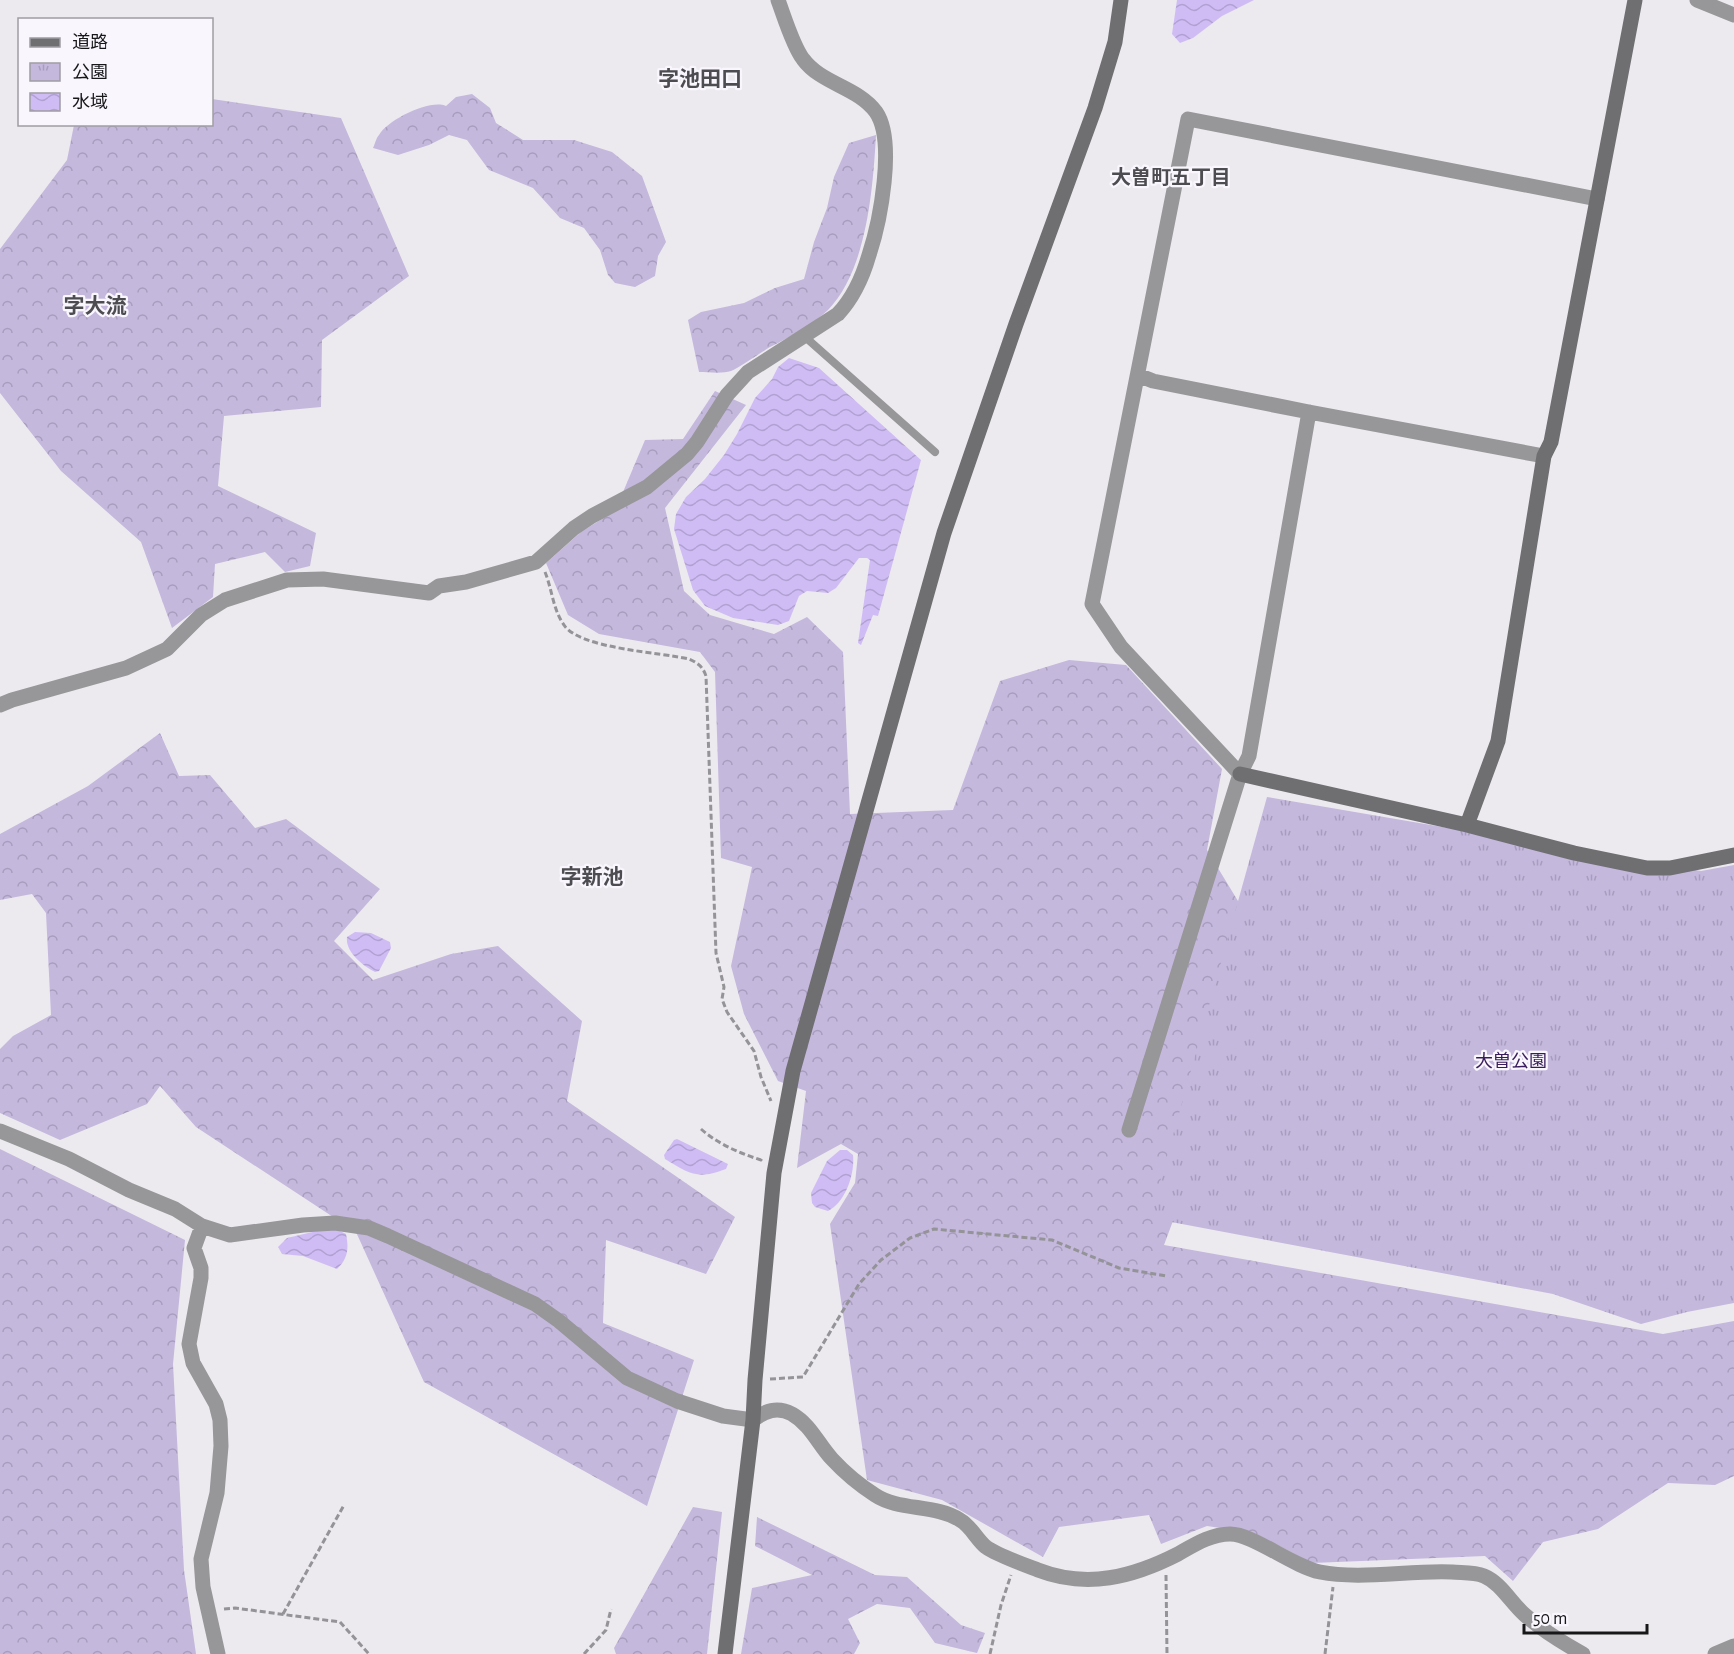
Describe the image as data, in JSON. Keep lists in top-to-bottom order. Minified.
{"districts":["字池田口","大曽町五丁目","字大流","字新池"],"parks":["大曽公園"],"legend":["道路","公園","水域"],"scale_bar":"50 m"}
